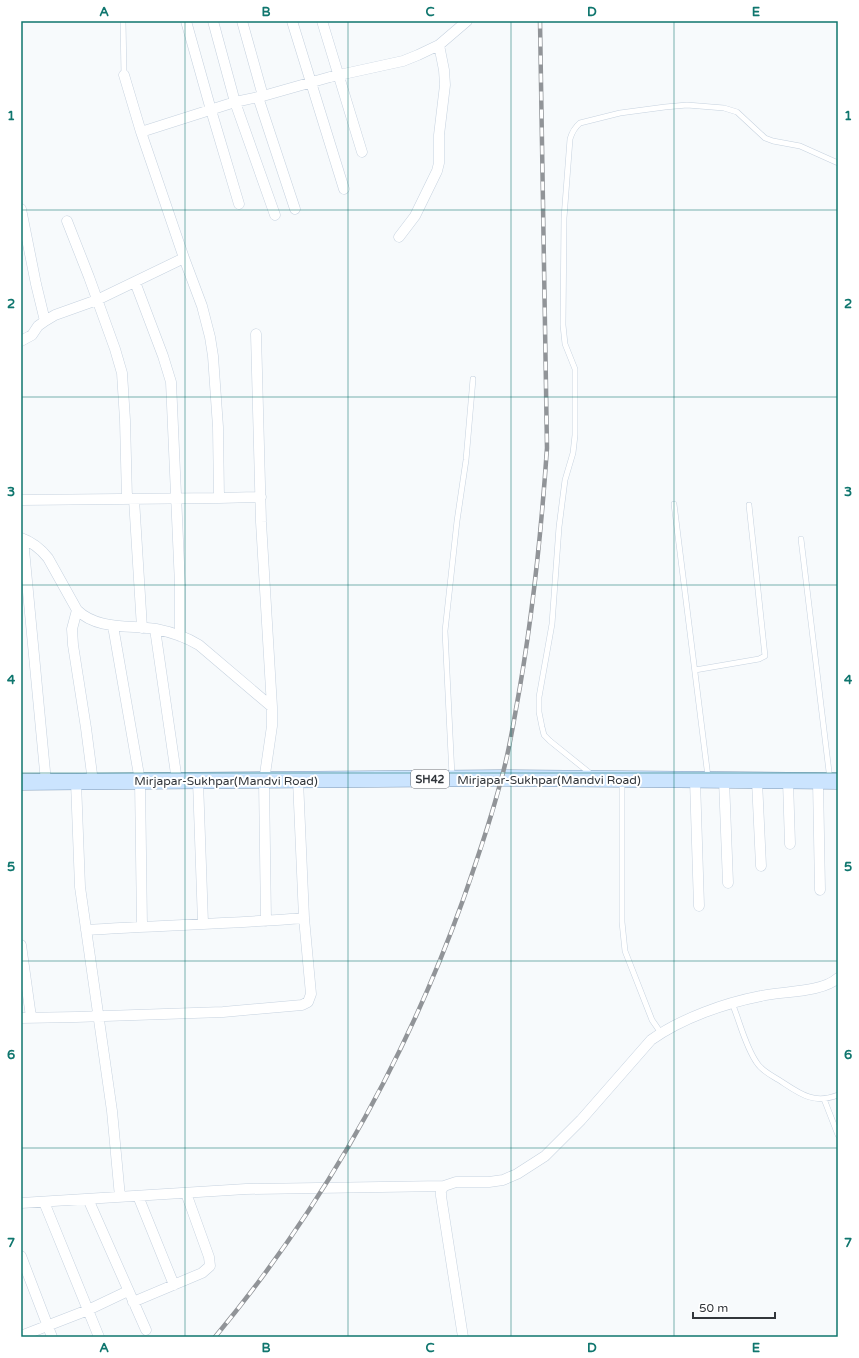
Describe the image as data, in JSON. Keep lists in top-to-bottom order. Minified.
{"streets":{"main road":["SH42","Mirjapar-Sukhpar(Mandvi Road)"]},"scale_bar":"50 m","grid":{"columns":["A","B","C","D","E"],"rows":["1","2","3","4","5","6","7"]}}
